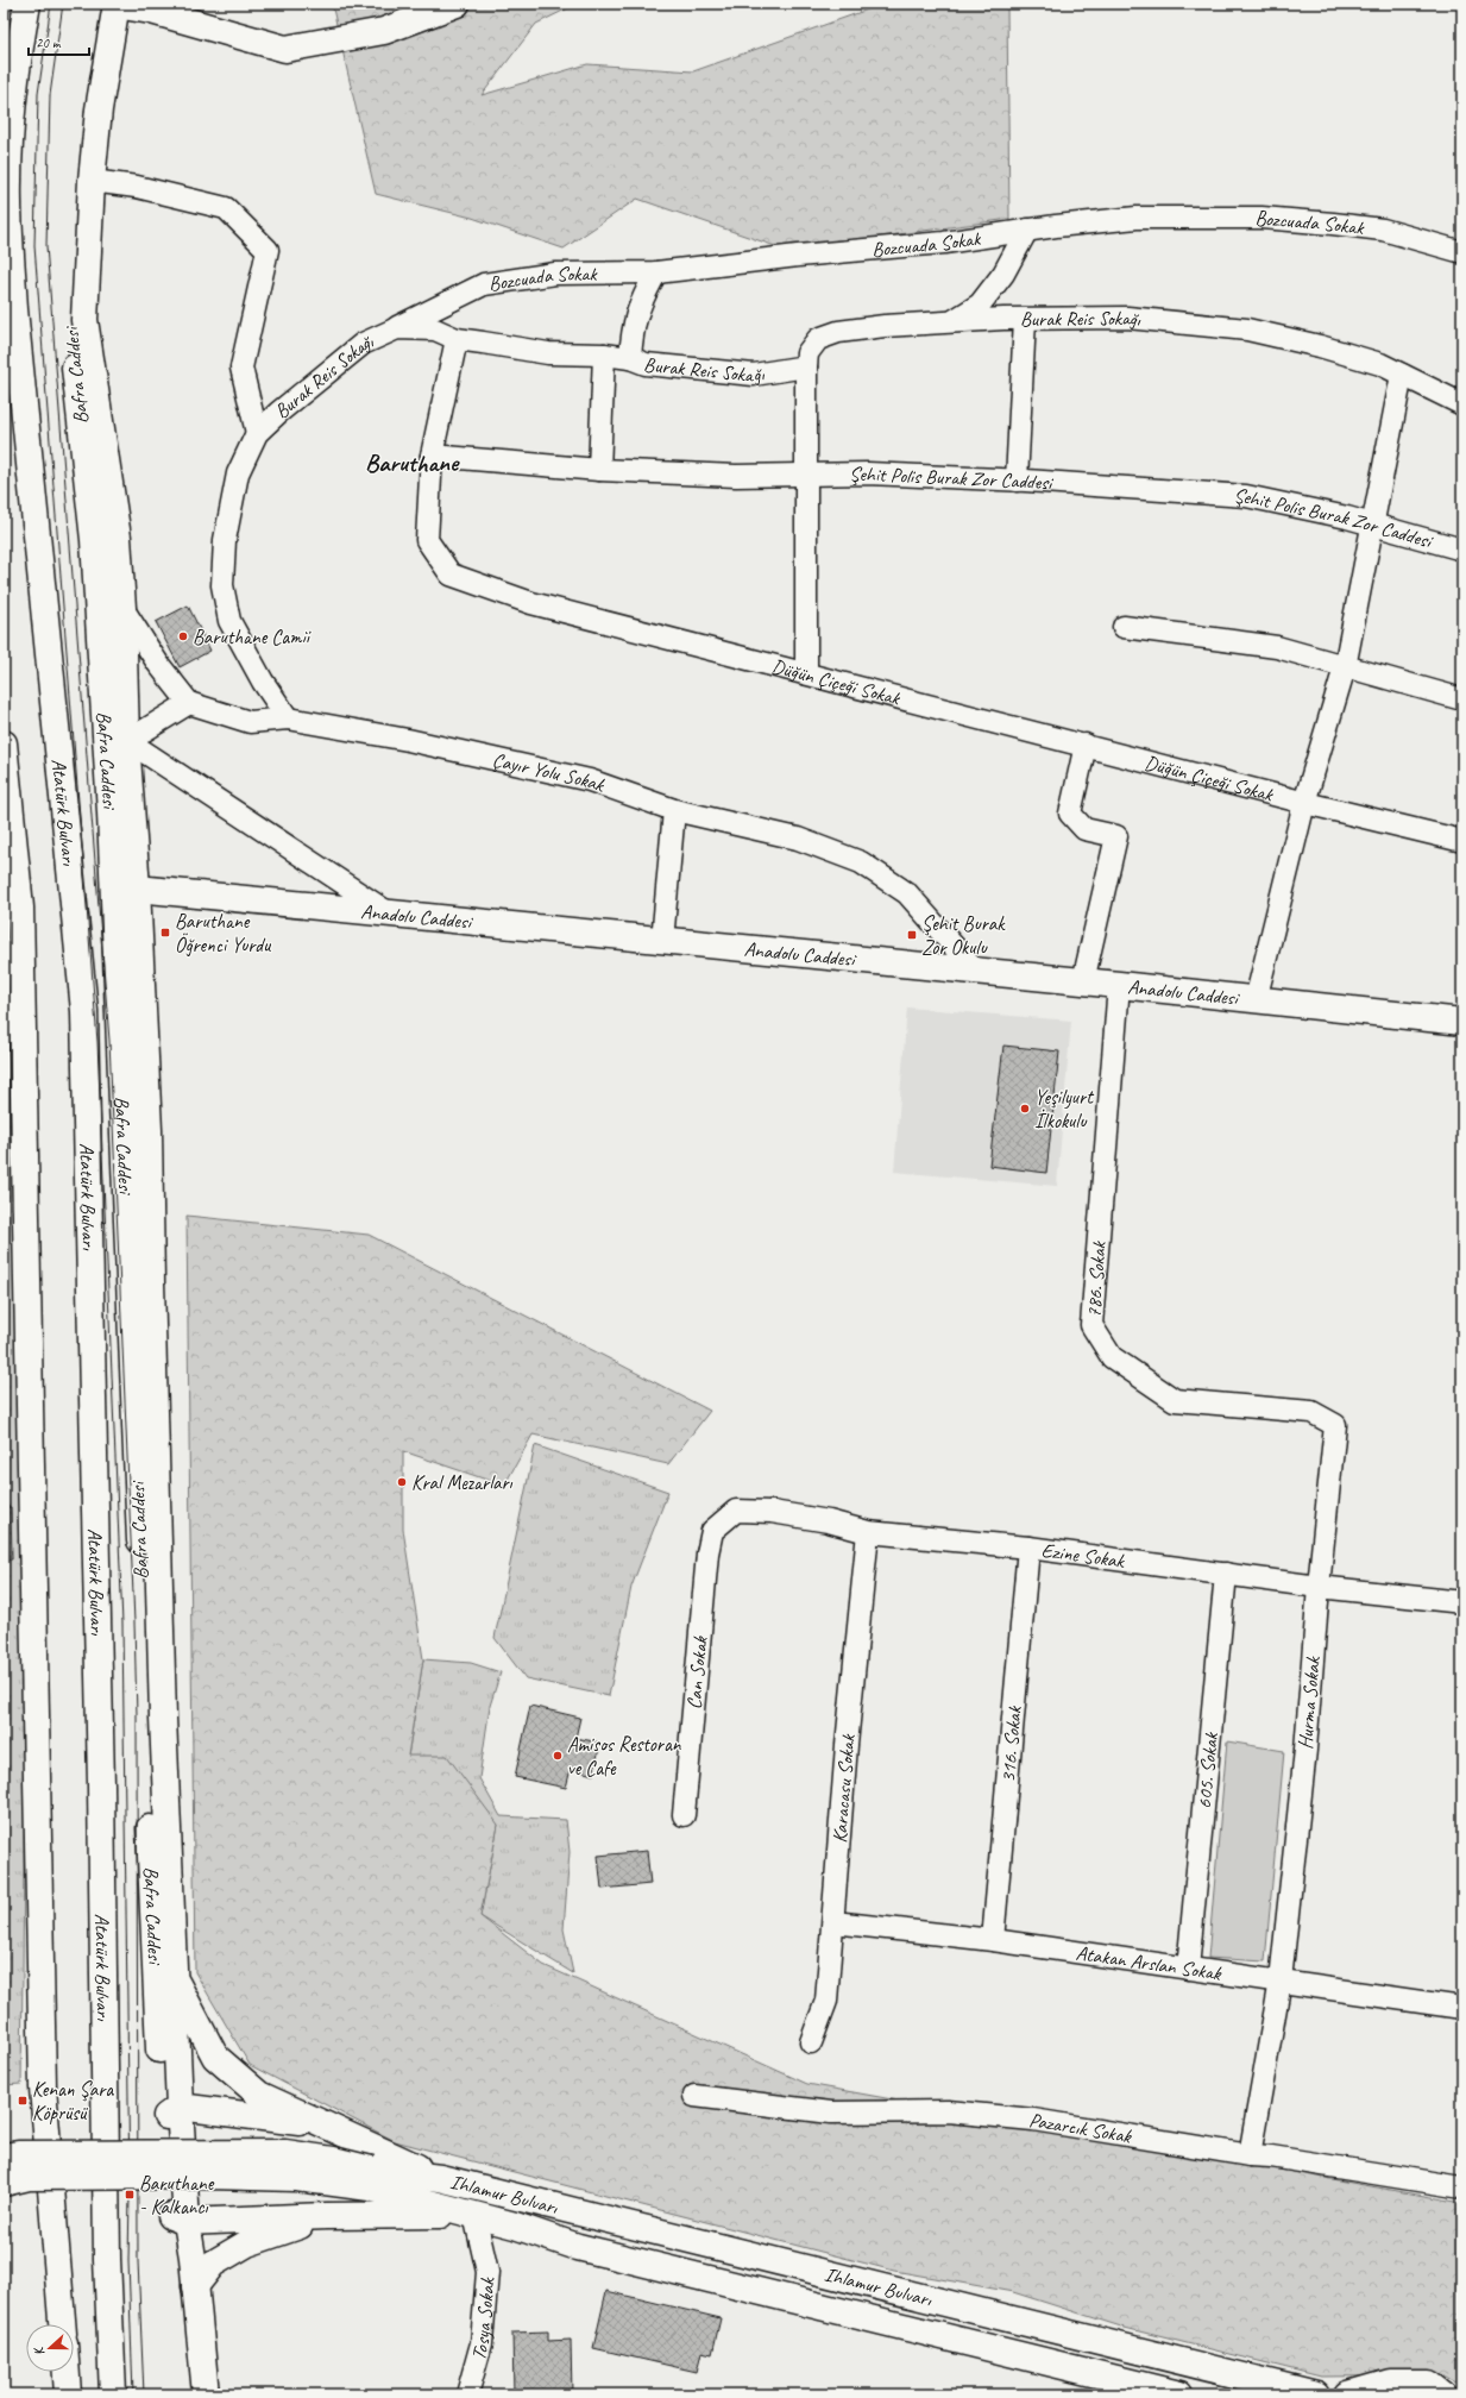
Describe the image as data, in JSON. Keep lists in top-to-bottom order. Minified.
{"streets":{"main road":["Bafra Caddesi","Atatürk Bulvarı","Anadolu Caddesi","Ihlamur Bulvarı"],"street":["Bozcuada Sokak","Burak Reis Sokağı","Şehit Polis Burak Zor Caddesi","Düğün Çiçeği Sokak","Çayır Yolu Sokak","786. Sokak","Ezine Sokak","Can Sokak","Hurma Sokak","316. Sokak","605. Sokak","Karacasu Sokak","Atakan Arslan Sokak","Pazarcık Sokak","Tosya Sokak"]},"crossings":[["Bozcuada Sokak","Burak Reis Sokağı"],["Burak Reis Sokağı","Düğün Çiçeği Sokak"],["Burak Reis Sokağı","Çayır Yolu Sokak"],["Bafra Caddesi","Anadolu Caddesi"],["Şehit Polis Burak Zor Caddesi","Düğün Çiçeği Sokak"],["Çayır Yolu Sokak","Anadolu Caddesi"],["Anadolu Caddesi","786. Sokak"],["786. Sokak","Hurma Sokak"],["Ezine Sokak","Can Sokak"],["Ezine Sokak","Hurma Sokak"],["Ezine Sokak","316. Sokak"],["Ezine Sokak","605. Sokak"],["Ezine Sokak","Karacasu Sokak"],["Hurma Sokak","Atakan Arslan Sokak"],["Hurma Sokak","Pazarcık Sokak"],["316. Sokak","Atakan Arslan Sokak"],["605. Sokak","Atakan Arslan Sokak"],["Karacasu Sokak","Atakan Arslan Sokak"],["Ihlamur Bulvarı","Tosya Sokak"]],"districts":["Baruthane"],"places":{"other":["Baruthane Camii","Yeşilyurt İlkokulu","Kral Mezarları","Amisos Restoran ve Cafe"],"transit":["Baruthane Öğrenci Yurdu","Şehit Burak Zor Okulu","Kenan Şara Köprüsü","Baruthane - Kalkancı"]},"scale_bar":"20 m","north":"left"}
